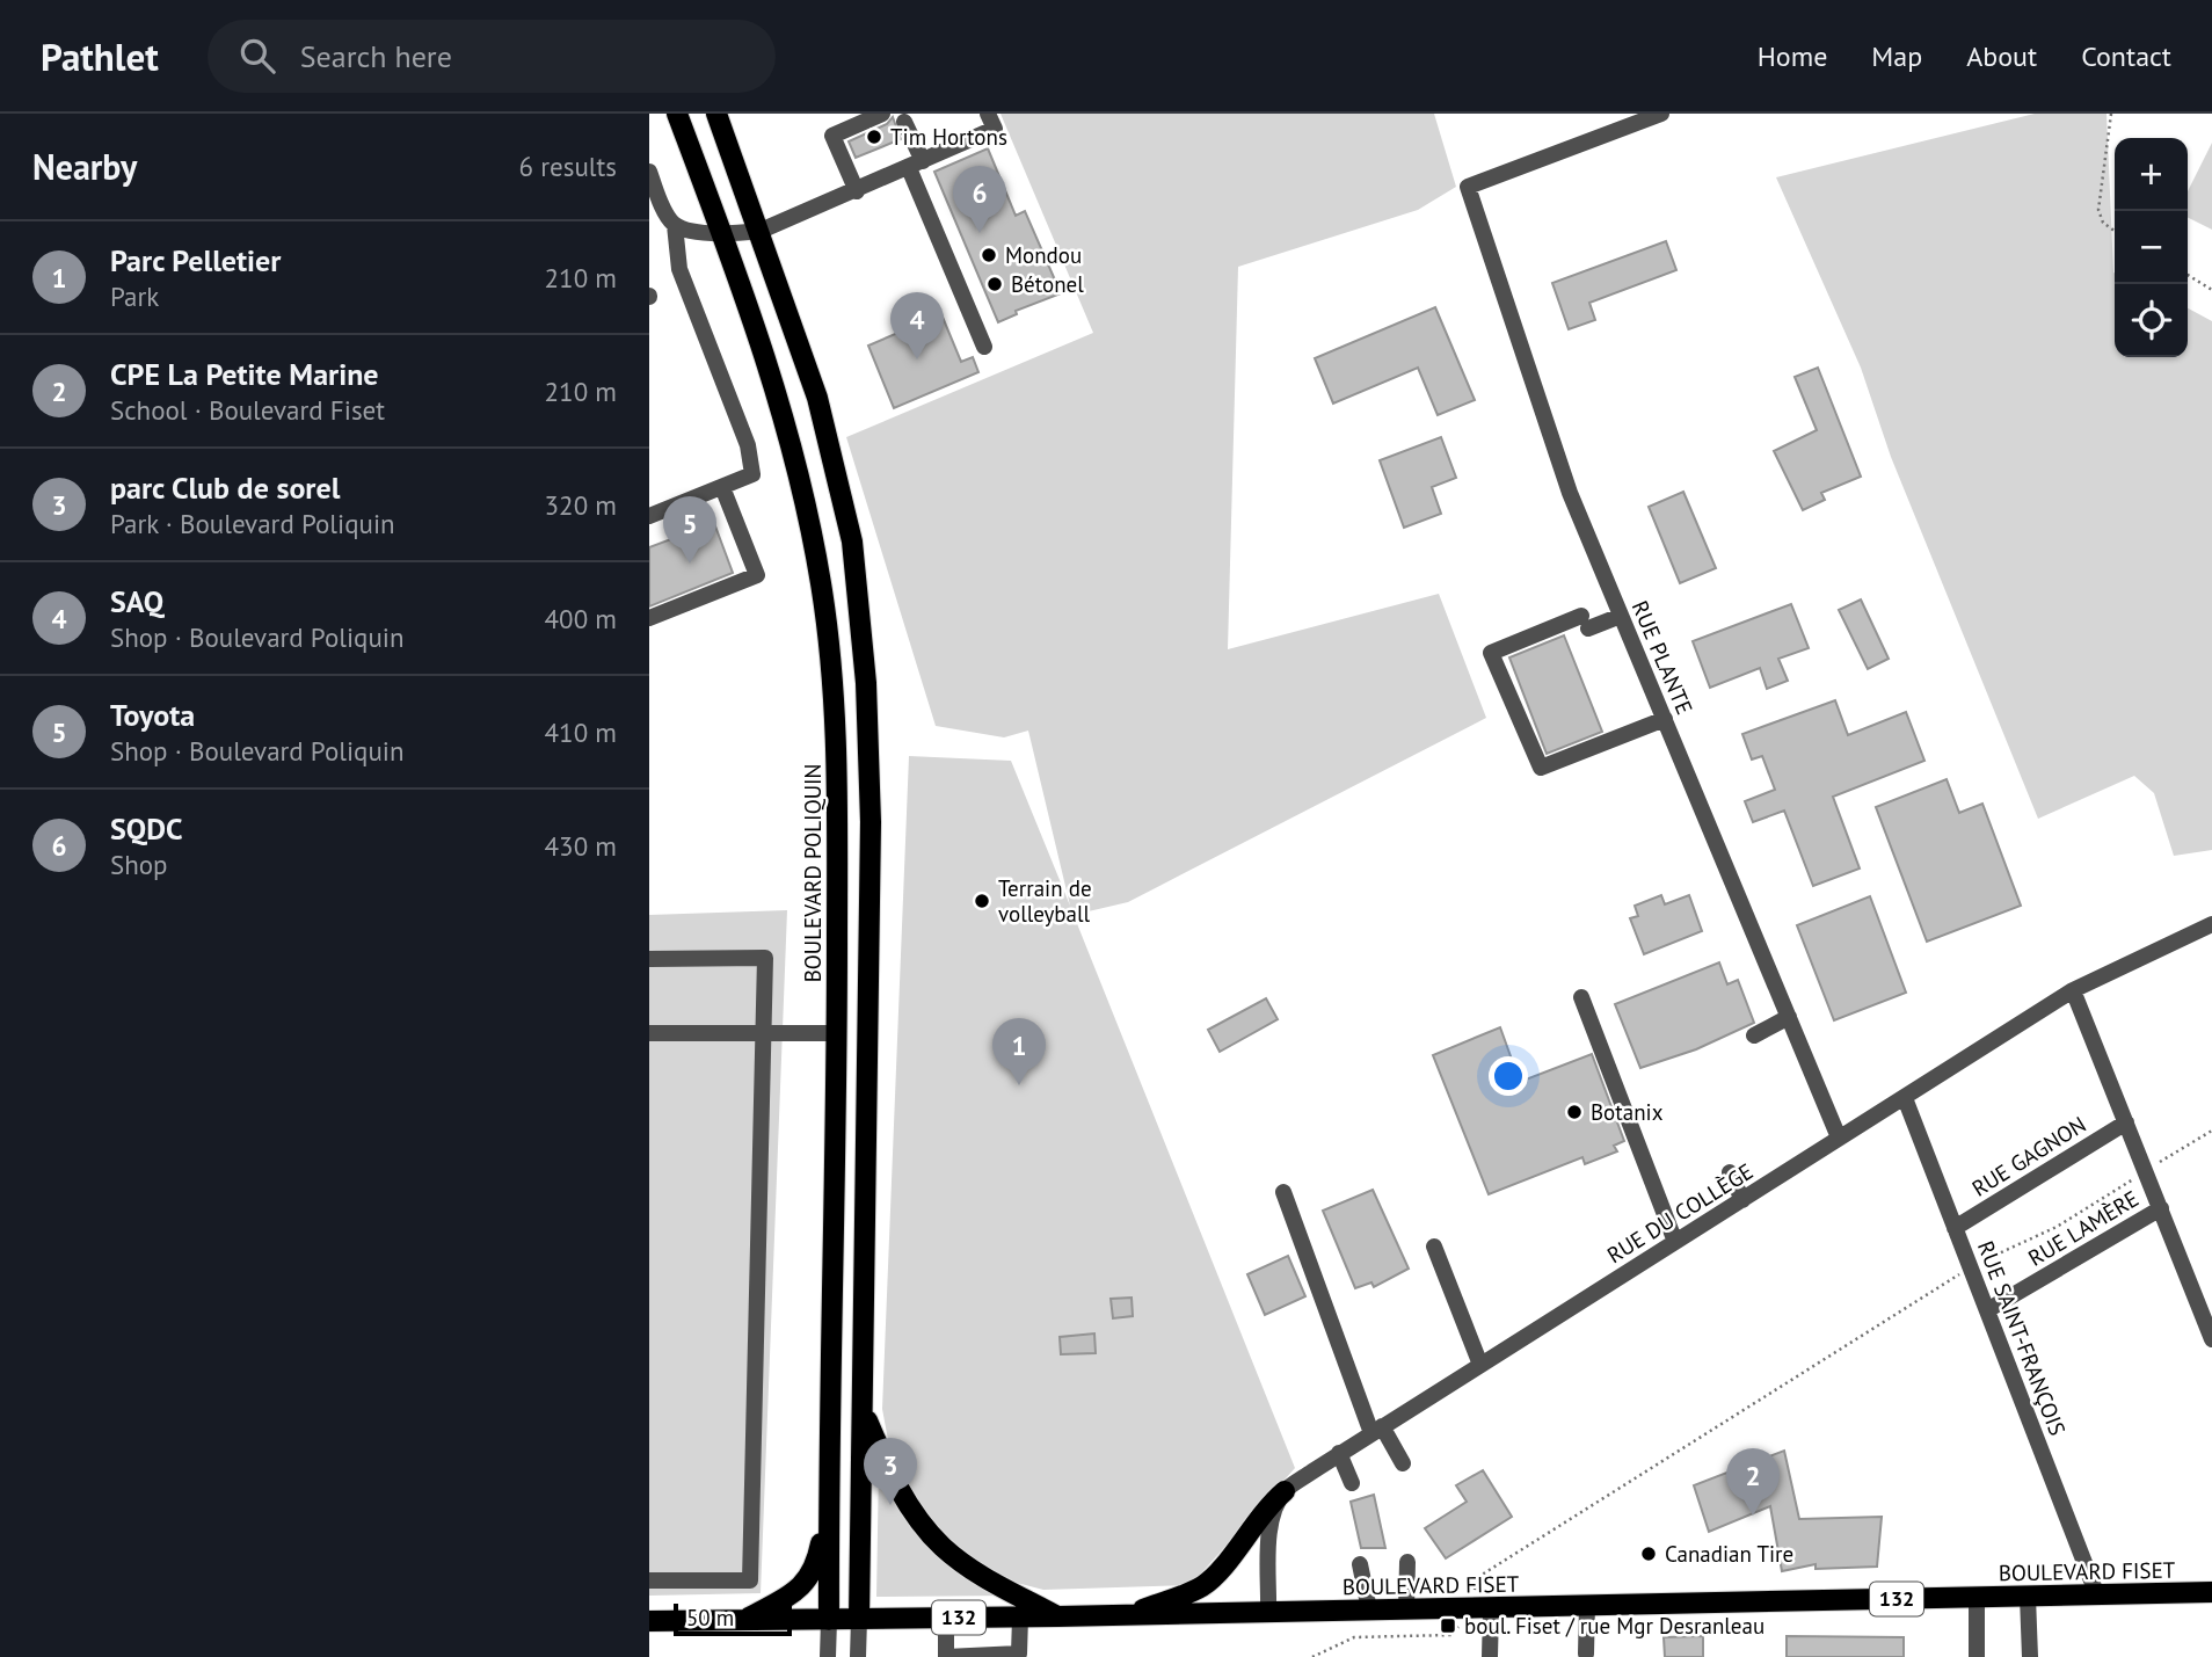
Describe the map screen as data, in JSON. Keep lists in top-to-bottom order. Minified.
{"streets":{"main road":["BOULEVARD POLIQUIN","BOULEVARD FISET","132"],"street":["RUE PLANTE","RUE GAGNON","RUE DU COLLÈGE","RUE LAMÈRE","RUE SAINT-FRANÇOIS"]},"crossings":[["RUE PLANTE","RUE DU COLLÈGE"],["BOULEVARD POLIQUIN","BOULEVARD FISET"],["RUE GAGNON","RUE SAINT-FRANÇOIS"],["RUE DU COLLÈGE","RUE SAINT-FRANÇOIS"],["RUE LAMÈRE","RUE SAINT-FRANÇOIS"],["RUE SAINT-FRANÇOIS","BOULEVARD FISET"]],"places":{"other":["Tim Hortons","Mondou","Bétonel","Terrain de volleyball","Botanix","Canadian Tire"],"transit":["boul. Fiset / rue Mgr Desranleau"]},"scale_bar":"50 m","page":{"header":"Pathlet","search":"Search here","nav":["Home","Map","About","Contact"],"heading":["Nearby","6 results"],"map_buttons":["+","−"],"pins":["6","4","5","1","3","2"],"list":[{"mark":"1","name":"Parc Pelletier","note":"Park","value":"210 m"},{"mark":"2","name":"CPE La Petite Marine","note":"School · Boulevard Fiset","value":"210 m"},{"mark":"3","name":"parc Club de sorel","note":"Park · Boulevard Poliquin","value":"320 m"},{"mark":"4","name":"SAQ","note":"Shop · Boulevard Poliquin","value":"400 m"},{"mark":"5","name":"Toyota","note":"Shop · Boulevard Poliquin","value":"410 m"},{"mark":"6","name":"SQDC","note":"Shop","value":"430 m"}],"scale":"50 m"}}
